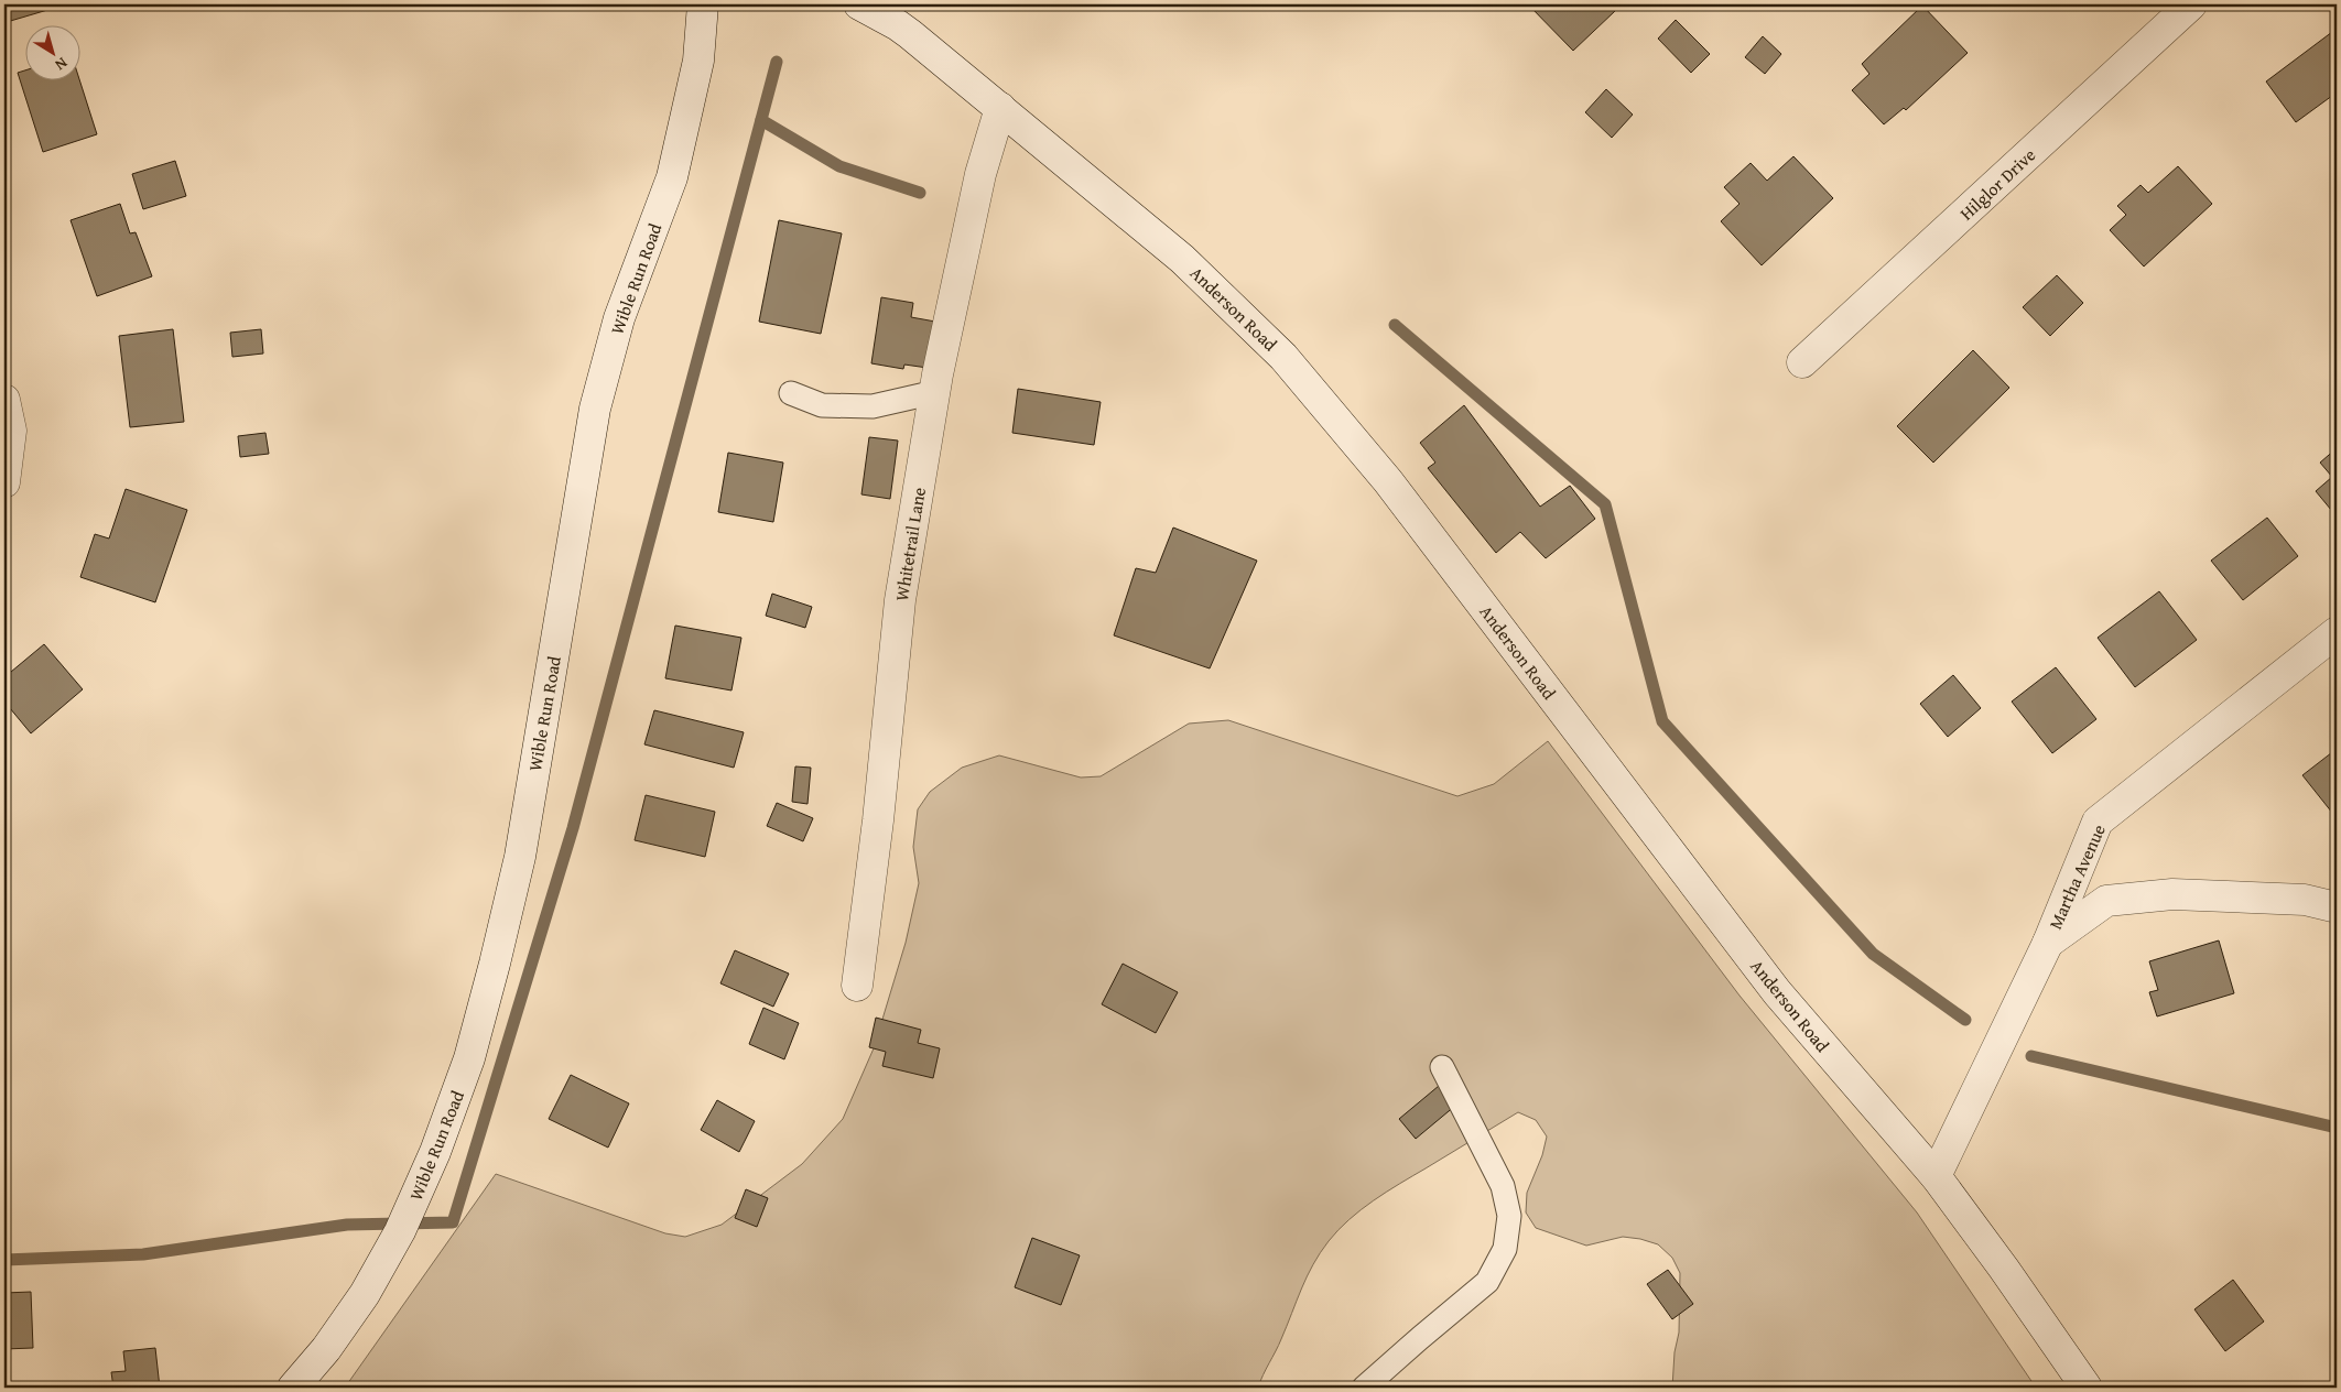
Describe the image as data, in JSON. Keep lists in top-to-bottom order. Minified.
{"streets":{"street":["Hilglor Drive","Wible Run Road","Anderson Road","Whitetrail Lane","Martha Avenue"]},"crossings":[["Anderson Road","Whitetrail Lane"],["Anderson Road","Martha Avenue"]],"north":"bottom right"}
